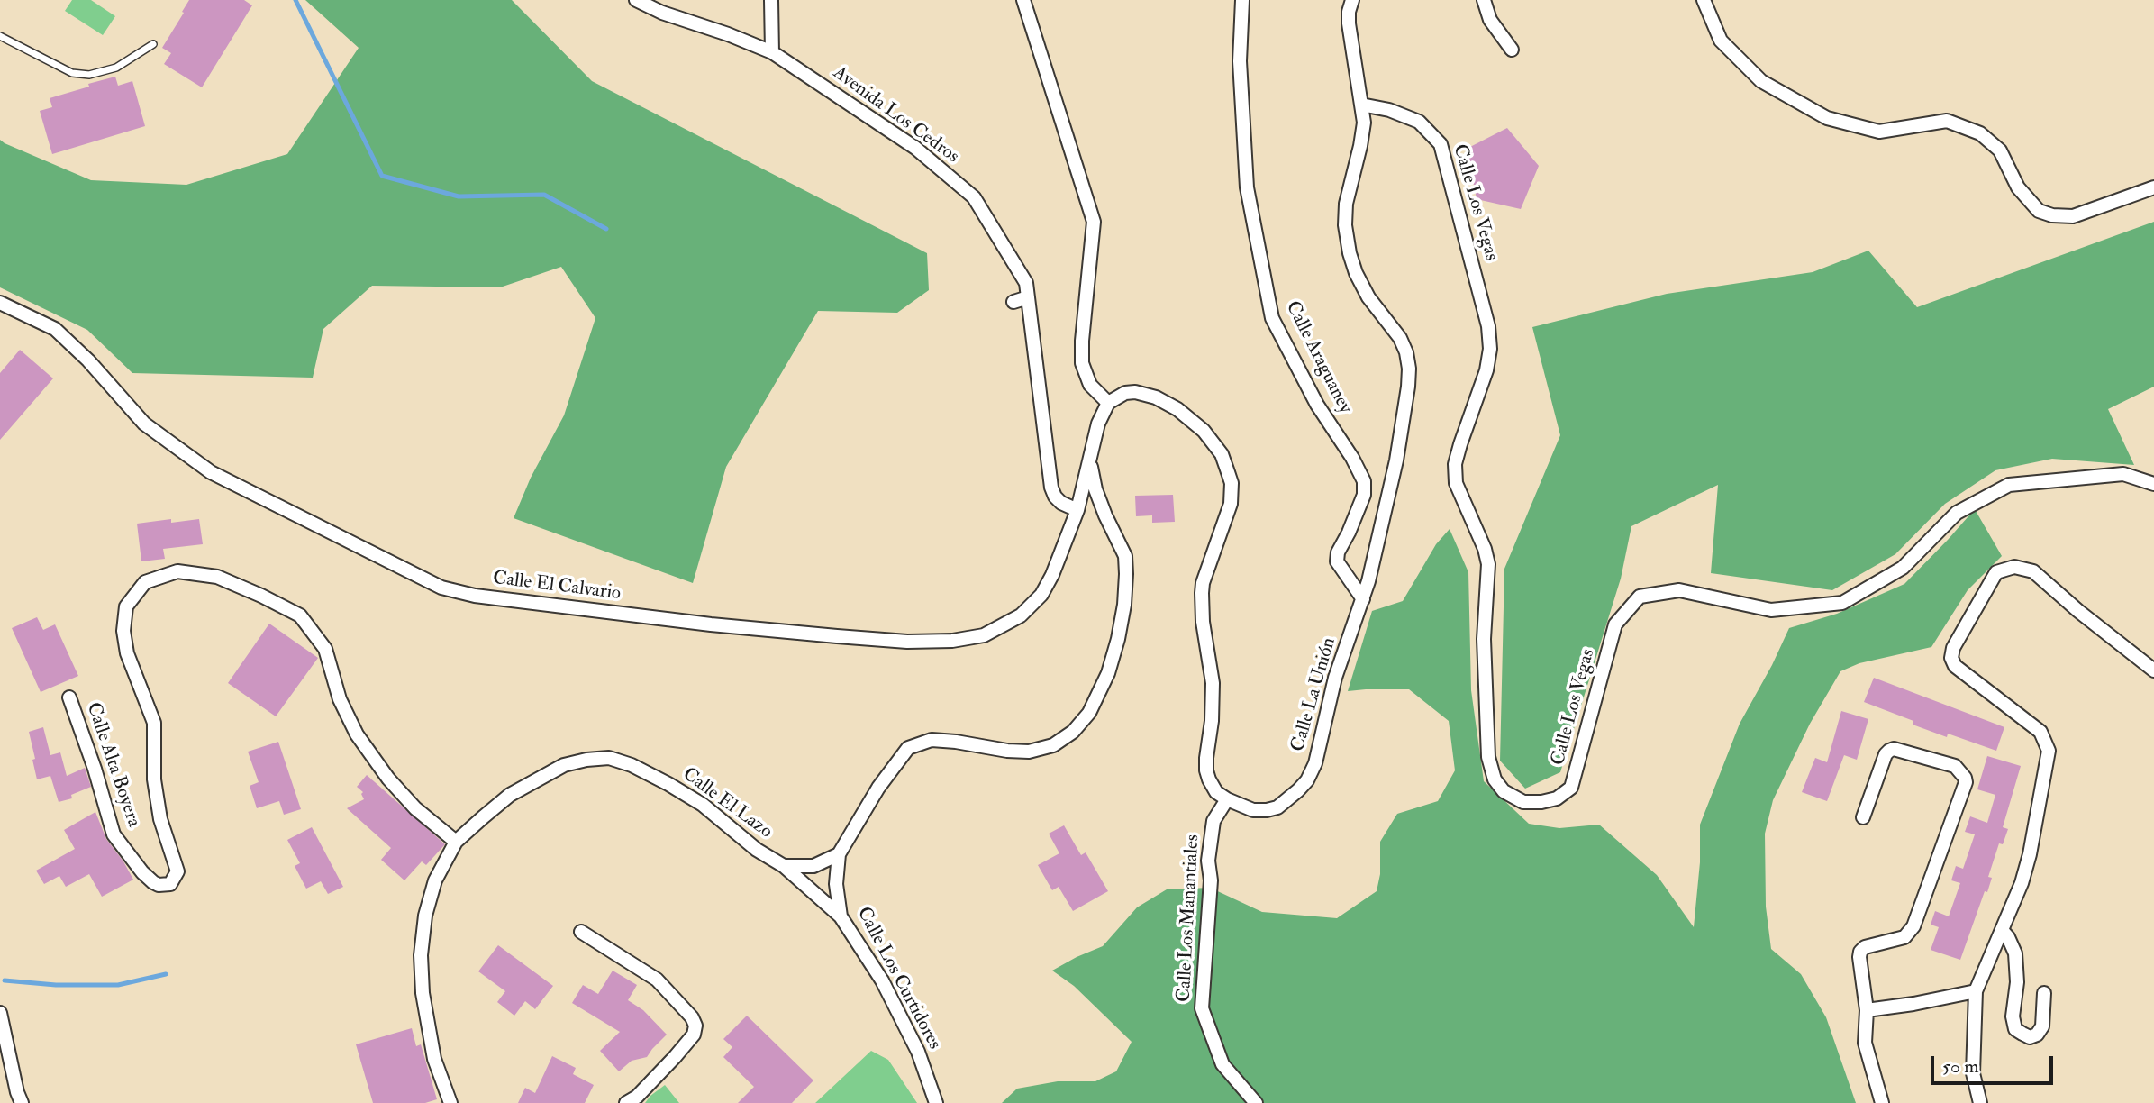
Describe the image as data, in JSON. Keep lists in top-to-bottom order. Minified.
{"streets":{"street":["Avenida Los Cedros","Calle Los Vegas","Calle Araguaney","Calle El Calvario","Calle La Unión","Calle Alta Boyera","Calle El Lazo","Calle Los Manantiales","Calle Los Curtidores"]},"crossings":[["Avenida Los Cedros","Calle El Calvario"],["Calle Los Vegas","Calle La Unión"],["Calle Araguaney","Calle La Unión"],["Calle El Calvario","Calle Los Curtidores"],["Calle La Unión","Calle Los Manantiales"],["Calle Alta Boyera","Calle El Lazo"],["Calle El Lazo","Calle Los Curtidores"]],"scale_bar":"50 m"}
